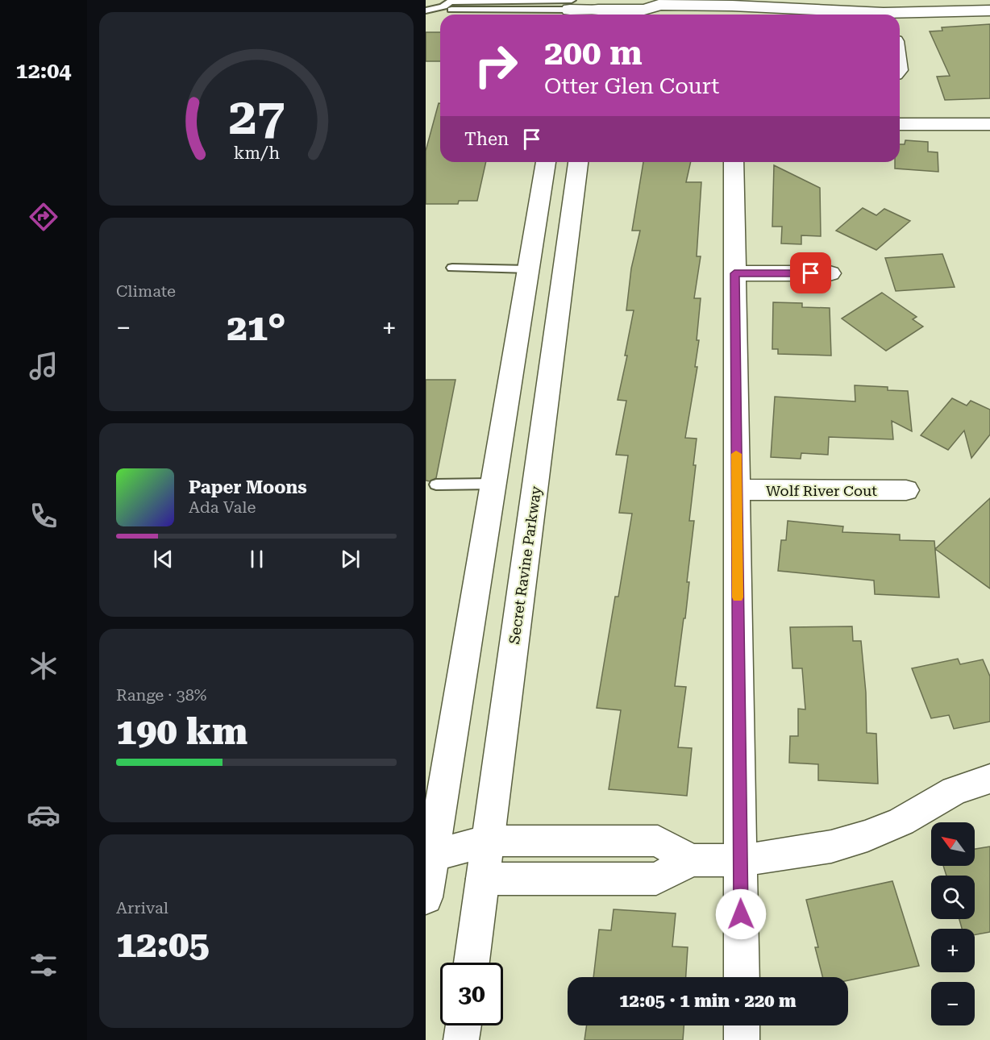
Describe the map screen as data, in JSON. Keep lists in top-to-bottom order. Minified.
{"streets":{"street":["Wolf River Cout","Secret Ravine Parkway"]},"north":"top left","page":{"tabs":"12:04","turn":["200 m","Otter Glen Court"],"then":"Then","tile":["Climate",["Range · 38%","190 km"],["Arrival","12:05"]],"heat":["−","21°","+"],"song":["Paper Moons","Ada Vale"],"map_buttons":["+","−"],"limit":"30","trip":"12:05 · 1 min · 220 m","gauge":["27","km/h"]}}
